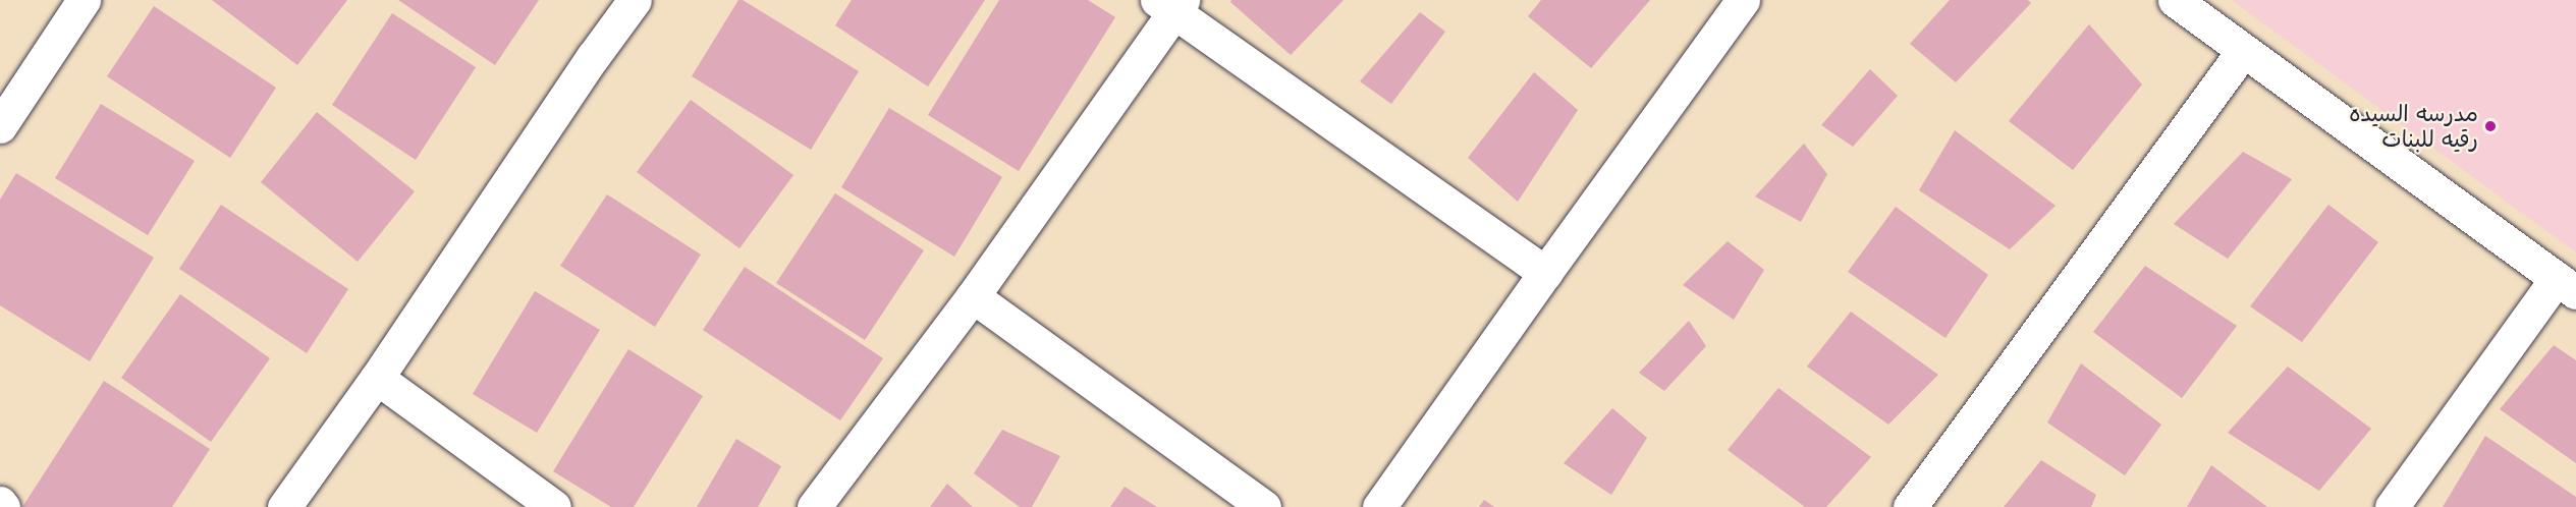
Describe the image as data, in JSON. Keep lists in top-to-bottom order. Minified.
{"places":["مدرسه السيده رقيه للبنات"]}
